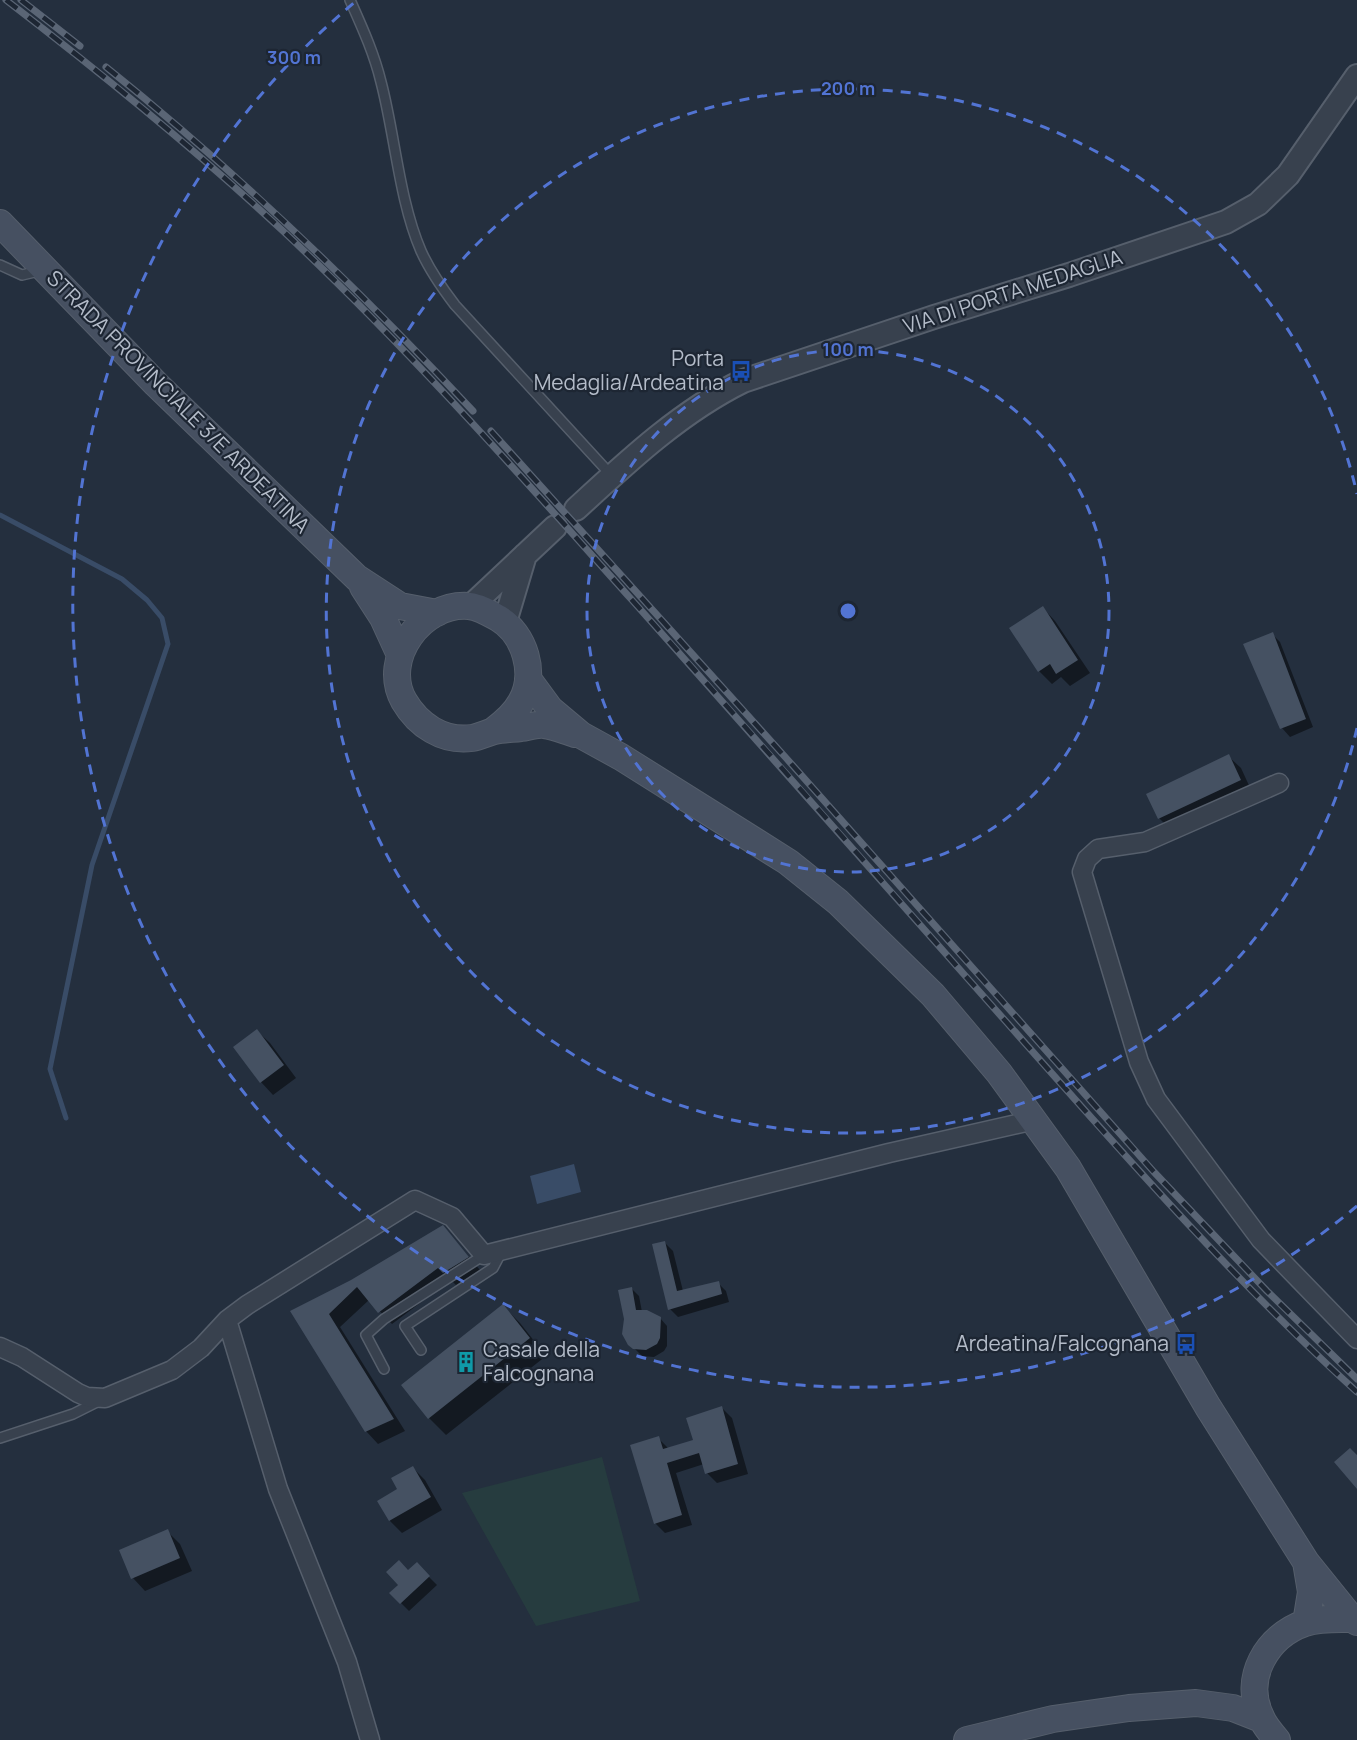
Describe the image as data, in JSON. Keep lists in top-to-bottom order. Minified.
{"streets":{"main road":["STRADA PROVINCIALE 3/E ARDEATINA"],"street":["VIA DI PORTA MEDAGLIA"]},"places":{"bus stop":["Porta Medaglia/Ardeatina","Ardeatina/Falcognana"],"building":["Casale della Falcognana"]},"rings":["300 m","200 m","100 m"]}
